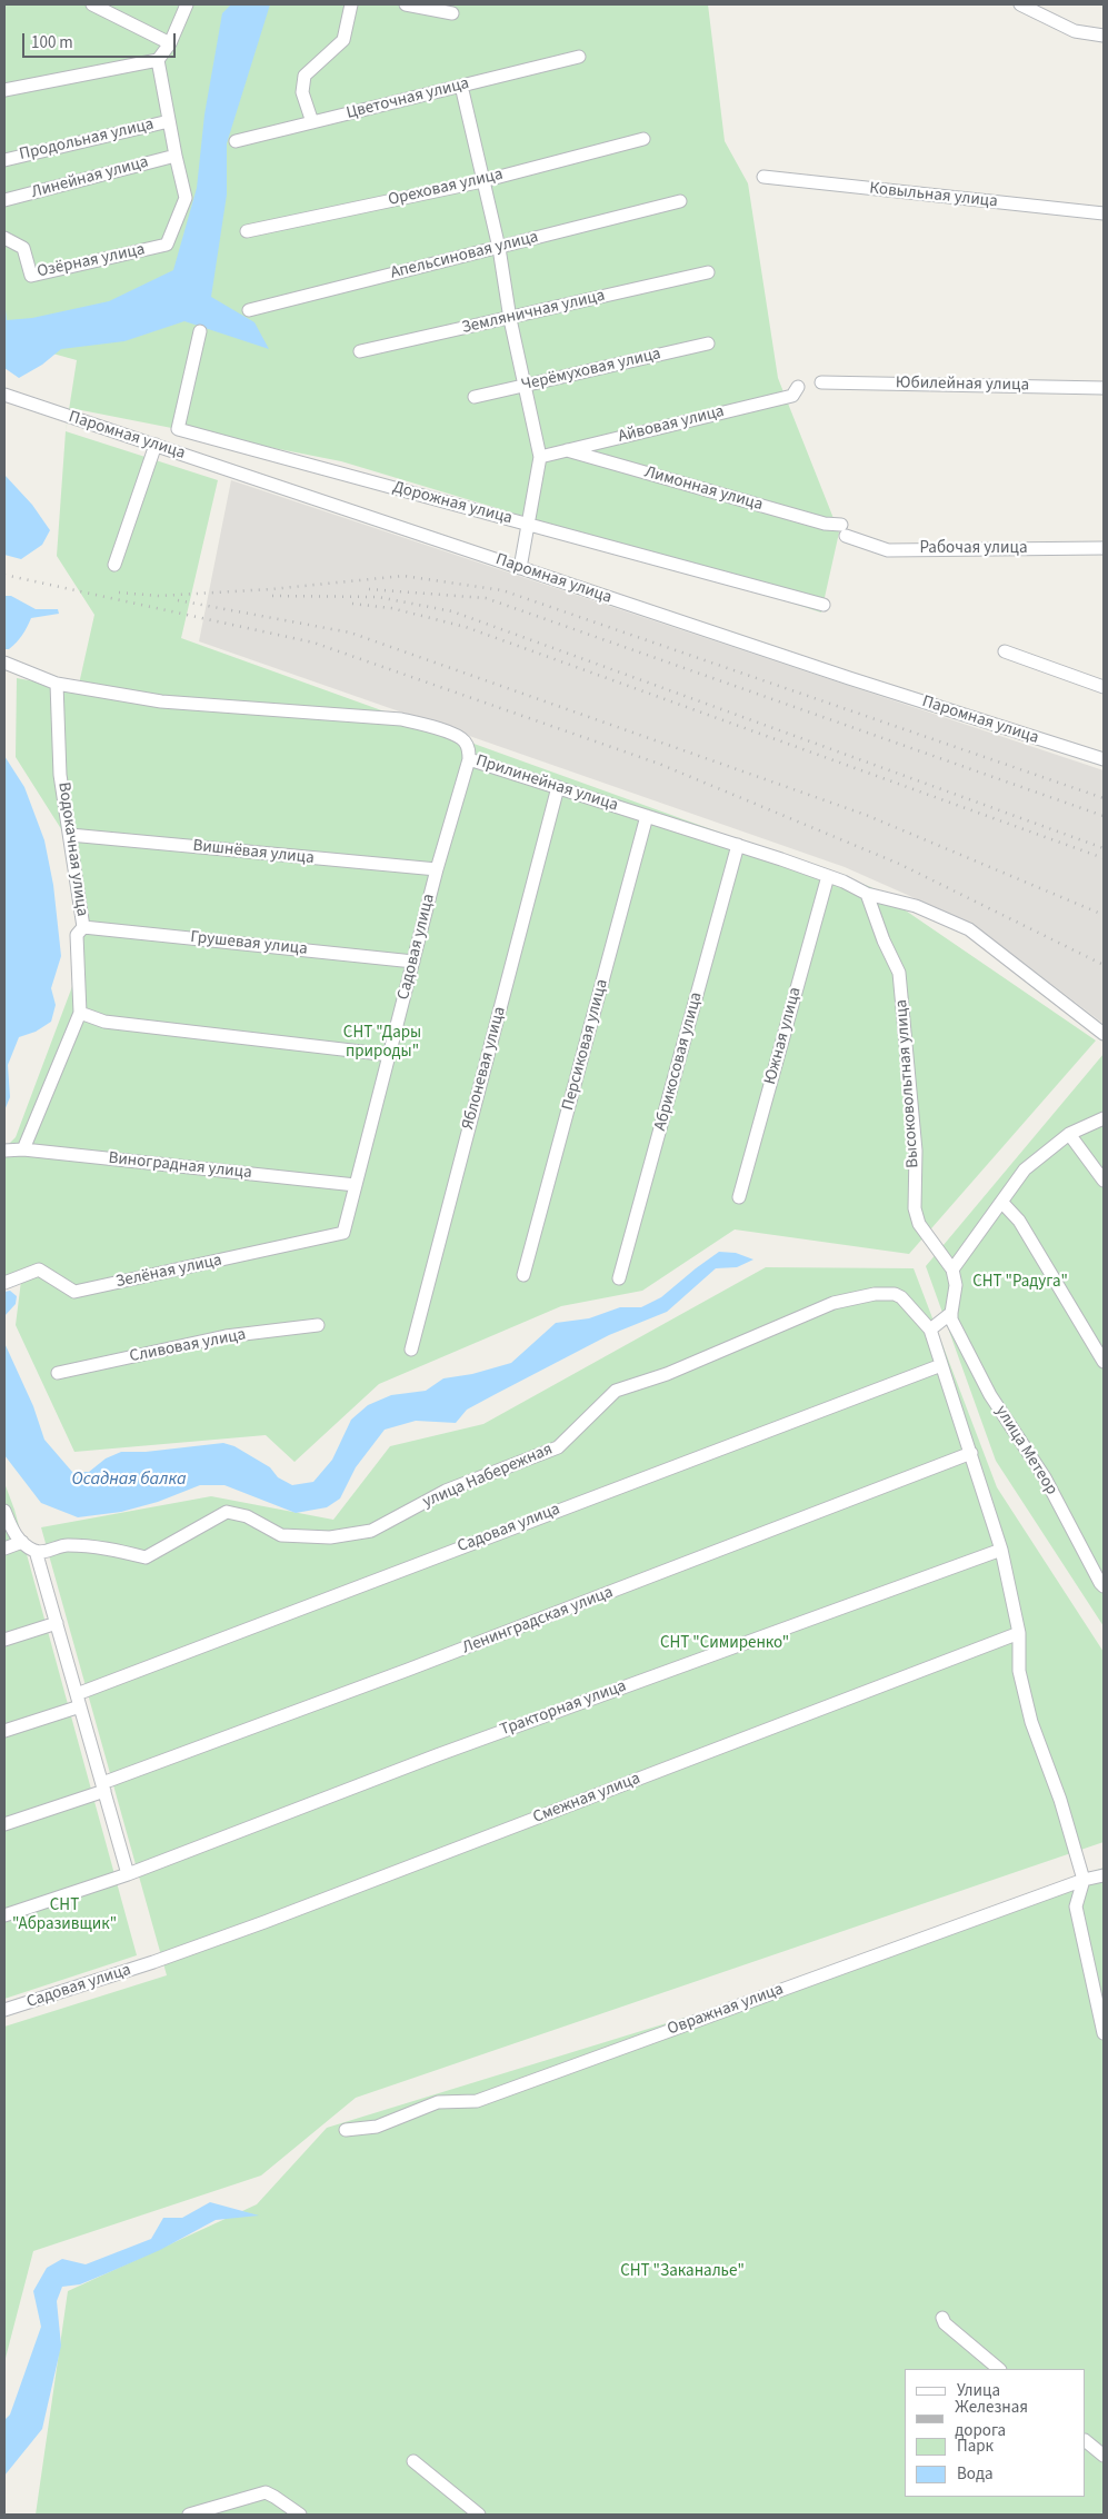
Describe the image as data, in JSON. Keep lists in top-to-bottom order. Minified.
{"streets":{"street":["Цветочная улица","Продольная улица","Линейная улица","Ореховая улица","Ковыльная улица","Апельсиновая улица","Озёрная улица","Земляничная улица","Черёмуховая улица","Юбилейная улица","Айвовая улица","Паромная улица","Лимонная улица","Дорожная улица","Рабочая улица","Прилинейная улица","Водокачная улица","Вишнёвая улица","Грушевая улица","Садовая улица","Южная улица","Персиковая улица","Абрикосовая улица","Яблоневая улица","Высоковольтная улица","Виноградная улица","Зелёная улица","Сливовая улица","улица Метеор","улица Набережная","Ленинградская улица","Тракторная улица","Смежная улица","Овражная улица"]},"crossings":[["Линейная улица","Озёрная улица"],["Айвовая улица","Лимонная улица"],["Лимонная улица","Рабочая улица"],["Прилинейная улица","Водокачная улица"],["Прилинейная улица","Садовая улица"],["Прилинейная улица","Южная улица"],["Прилинейная улица","Персиковая улица"],["Прилинейная улица","Абрикосовая улица"],["Прилинейная улица","Яблоневая улица"],["Прилинейная улица","Высоковольтная улица"],["Водокачная улица","Вишнёвая улица"],["Водокачная улица","Грушевая улица"],["Водокачная улица","Виноградная улица"],["Вишнёвая улица","Садовая улица"],["Грушевая улица","Садовая улица"],["Садовая улица","Виноградная улица"],["Садовая улица","Зелёная улица"],["Садовая улица","Смежная улица"]],"water":["Осадная балка"],"parks":["СНТ \"Дары природы\"","СНТ \"Радуга\"","СНТ \"Симиренко\"","СНТ \"Абразивщик\"","СНТ \"Заканалье\""],"legend":["Улица","Железная дорога","Парк","Вода"],"scale_bar":"100 m"}
